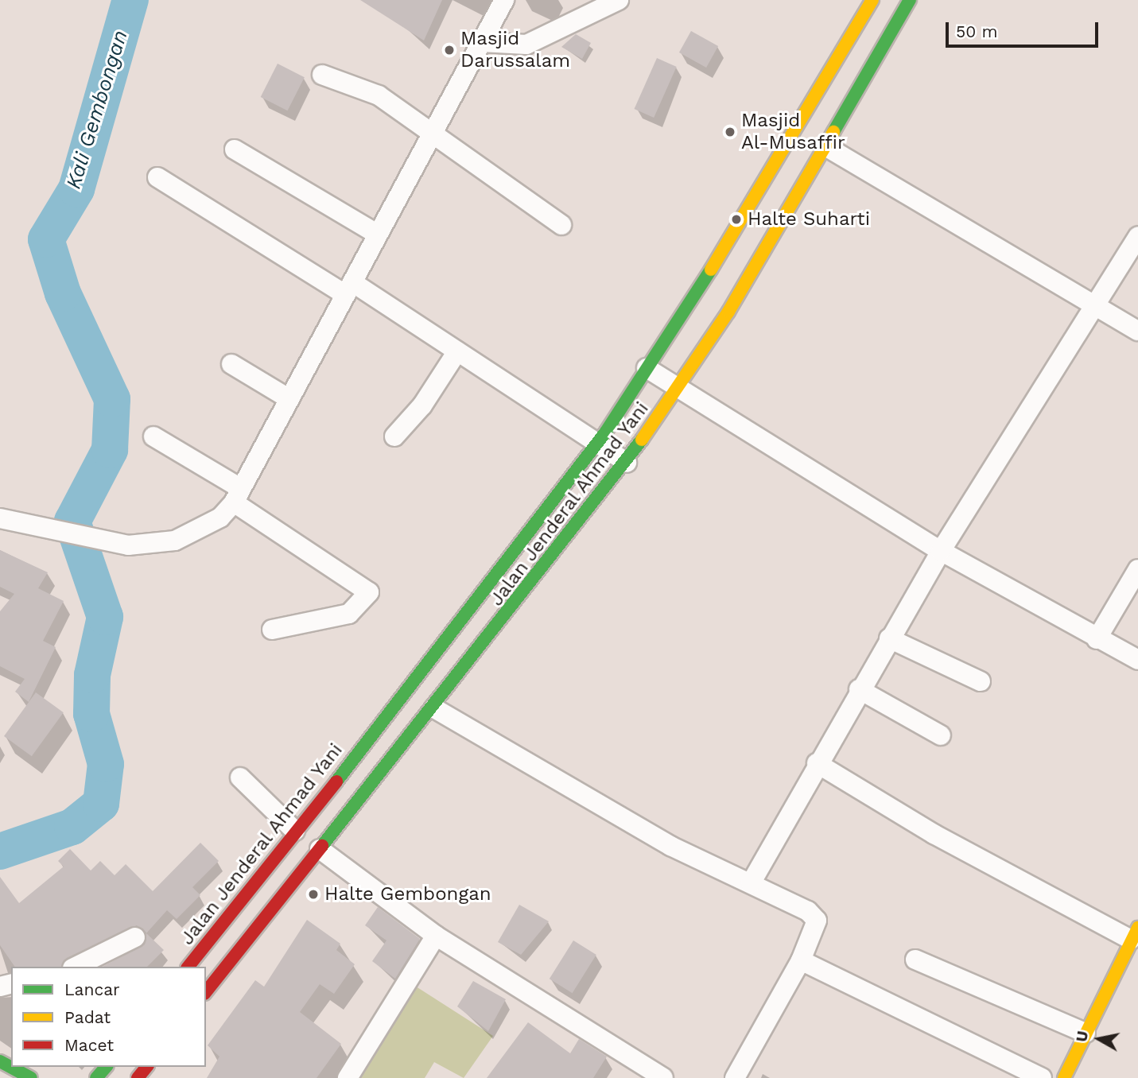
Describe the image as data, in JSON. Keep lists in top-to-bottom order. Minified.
{"streets":{"main road":["Jalan Jenderal Ahmad Yani"]},"water":["Kali Gembongan"],"places":["Masjid Darussalam","Masjid Al-Musaffir","Halte Suharti","Halte Gembongan"],"legend":["Lancar","Padat","Macet"],"scale_bar":"50 m","north":"left"}
